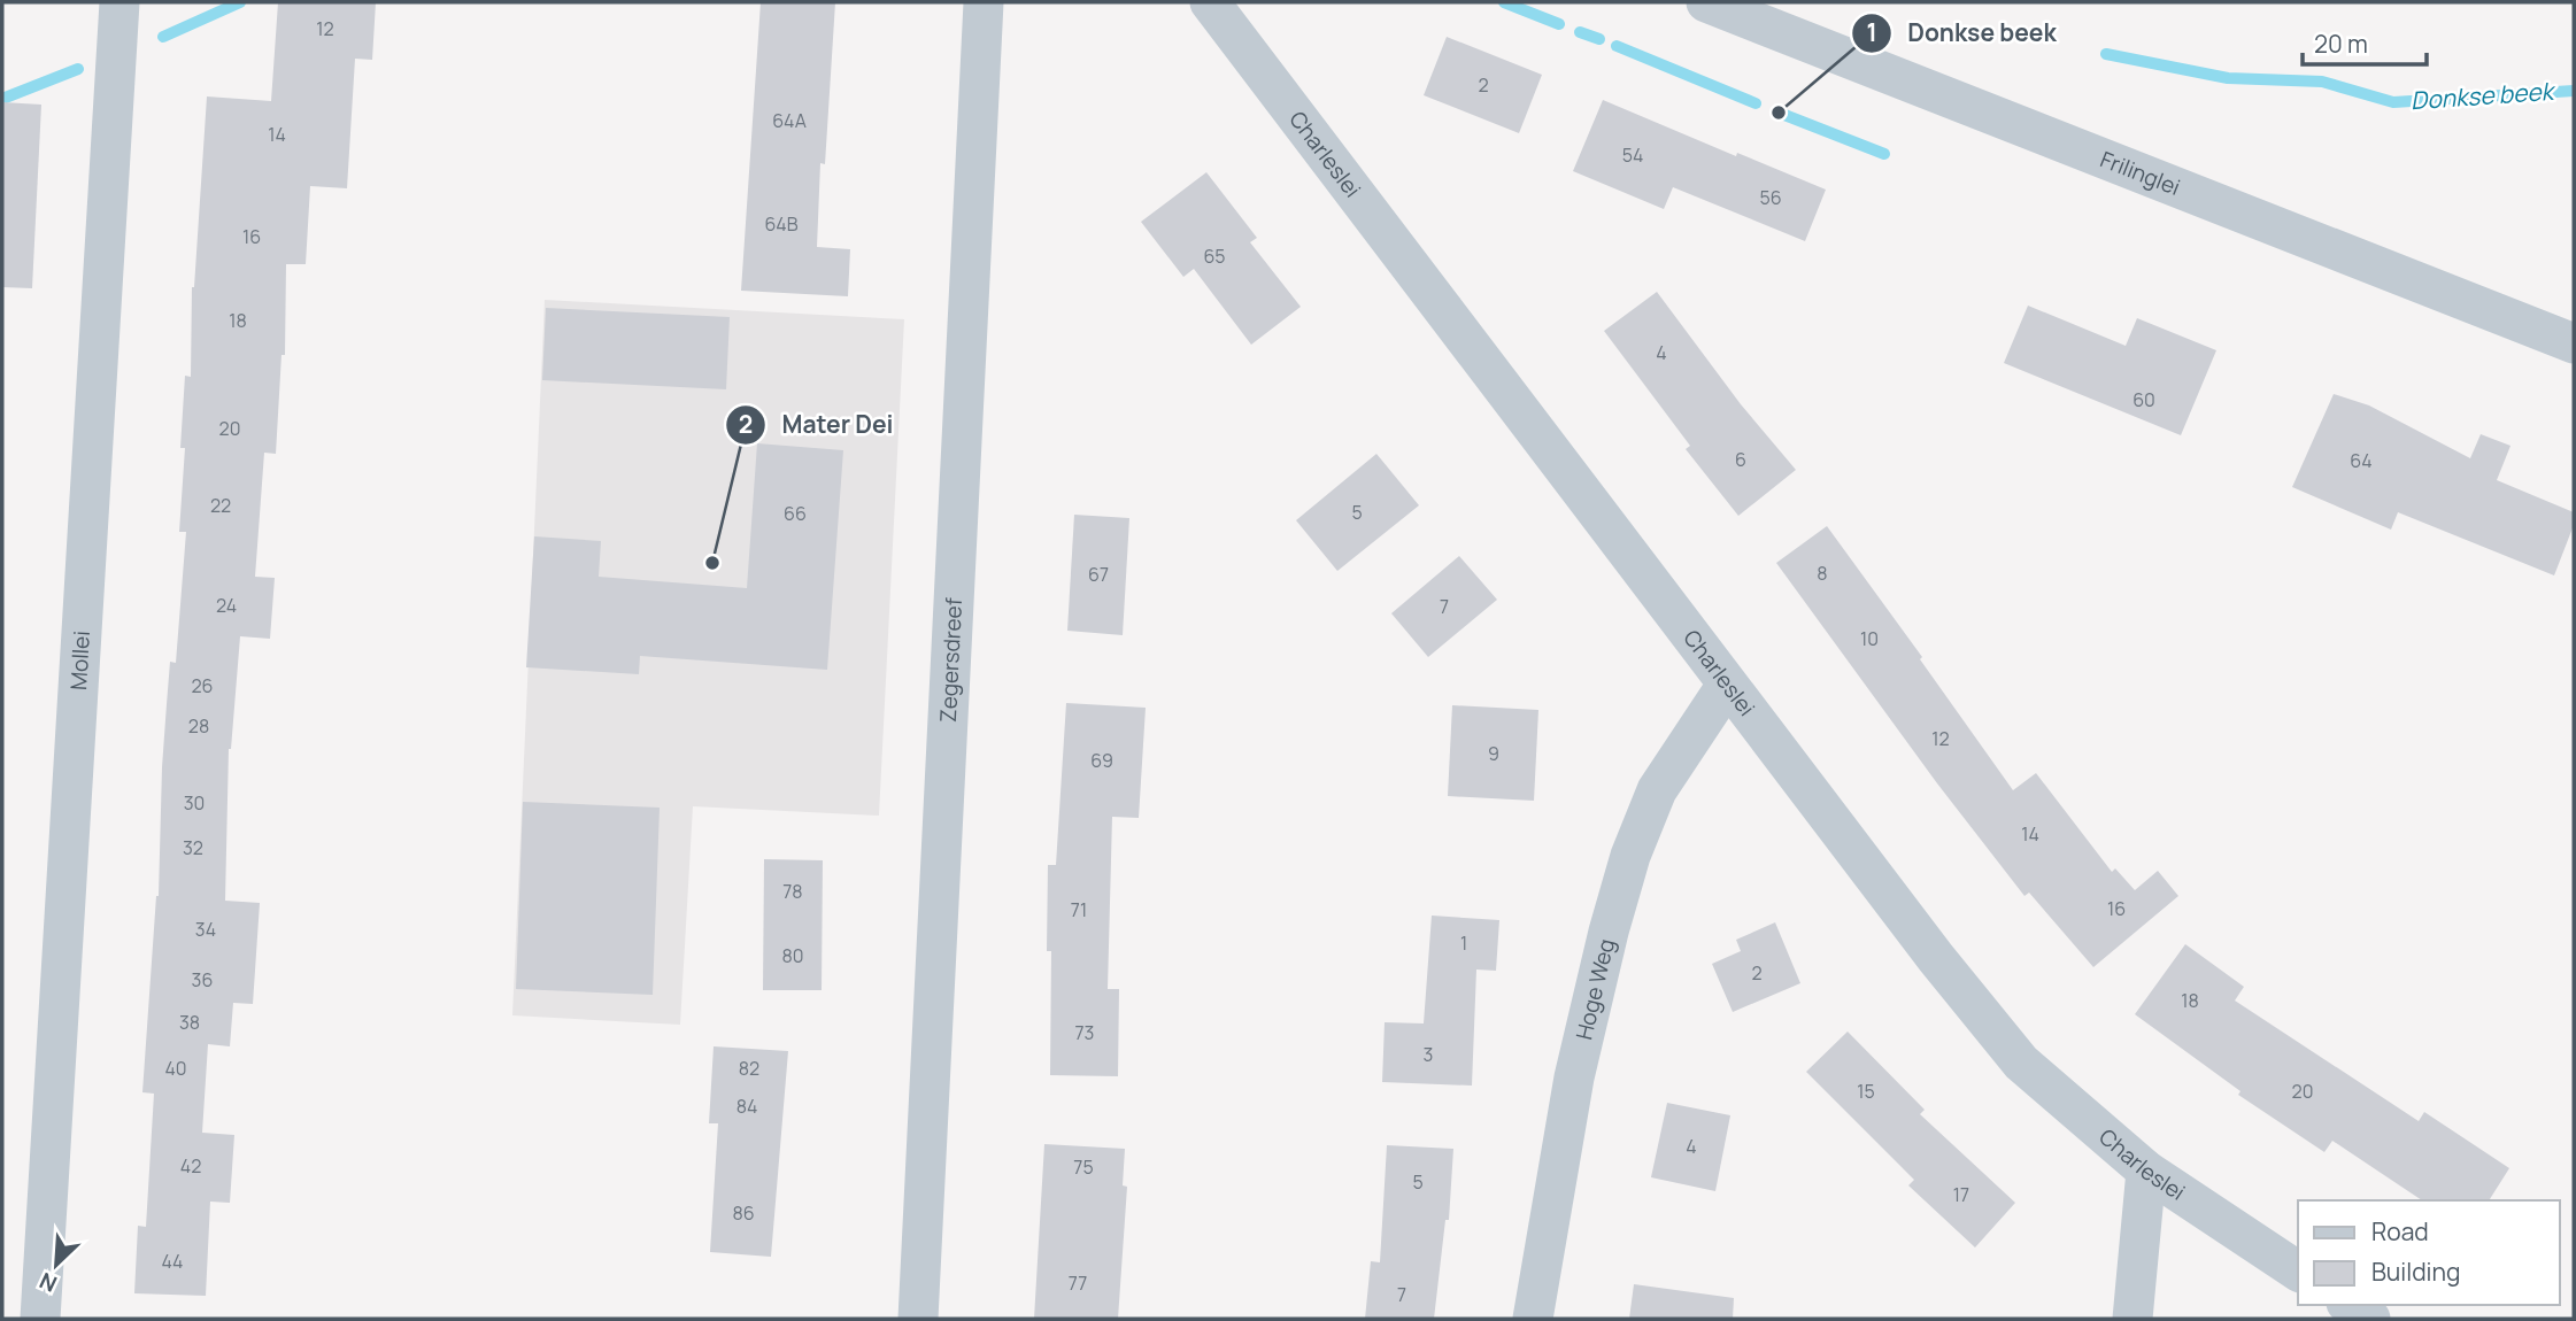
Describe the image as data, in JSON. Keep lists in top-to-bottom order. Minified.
{"streets":{"street":["Charleslei","Frilinglei","Mollei","Zegersdreef","Hoge Weg"]},"crossings":[["Charleslei","Hoge Weg"]],"water":["Donkse beek"],"places":["Donkse beek","Mater Dei"],"house_numbers":["12","2","64A","14","54","56","64B","16","65","18","4","60","20","6","64","22","5","66","8","67","24","7","10","26","28","12","9","69","30","14","32","78","16","71","34","1","80","2","36","18","38","73","3","40","82","15","20","84","4","42","75","5","17","86","44","77","7"],"legend":["Road","Building"],"scale_bar":"20 m","north":"bottom left"}
